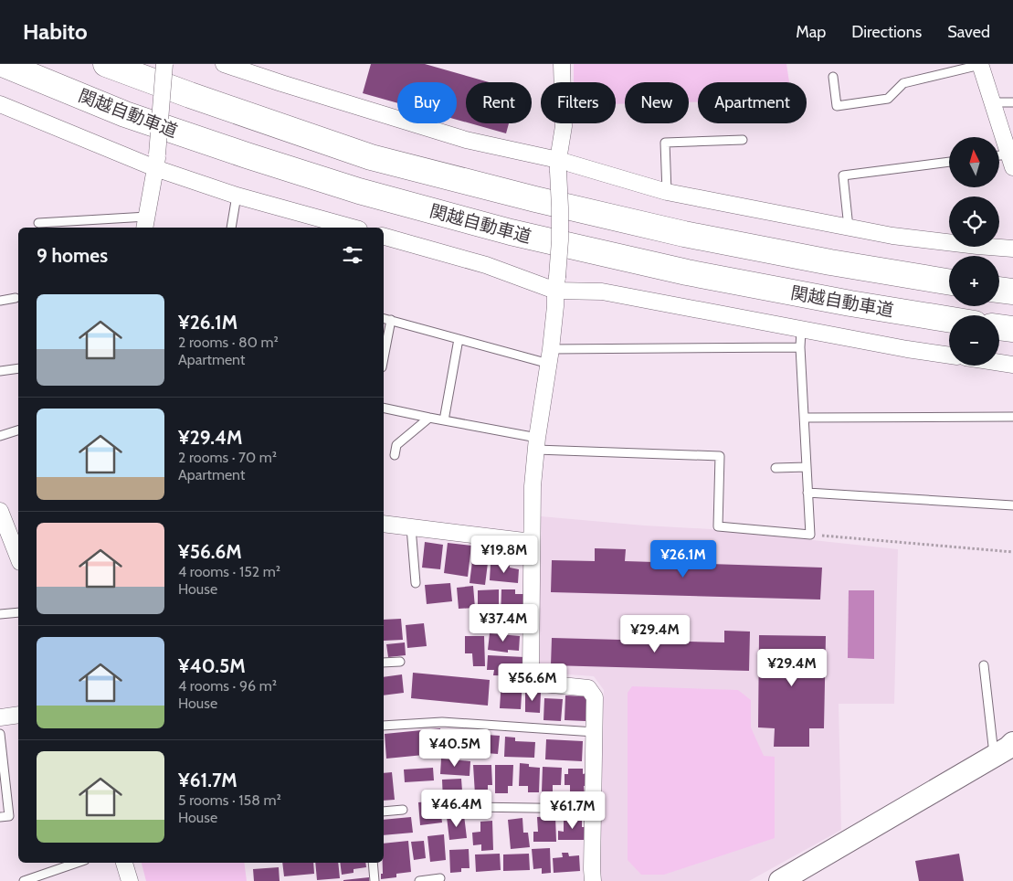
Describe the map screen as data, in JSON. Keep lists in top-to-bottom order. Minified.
{"streets":{"highway":["関越自動車道"]},"north":"top","page":{"header":"Habito","nav":["Map","Directions","Saved"],"chip":["Buy","Rent","Filters","New","Apartment"],"map_buttons":["+","−"],"heading":"9 homes","list":[{"name":"¥26.1M","note":"2 rooms · 80 m² · Apartment"},{"name":"¥29.4M","note":"2 rooms · 70 m² · Apartment"},{"name":"¥56.6M","note":"4 rooms · 152 m² · House"},{"name":"¥40.5M","note":"4 rooms · 96 m² · House"},{"name":"¥61.7M","note":"5 rooms · 158 m² · House"}],"price":["¥19.8M","¥26.1M","¥37.4M","¥29.4M","¥29.4M","¥56.6M","¥40.5M","¥46.4M","¥61.7M"]}}
